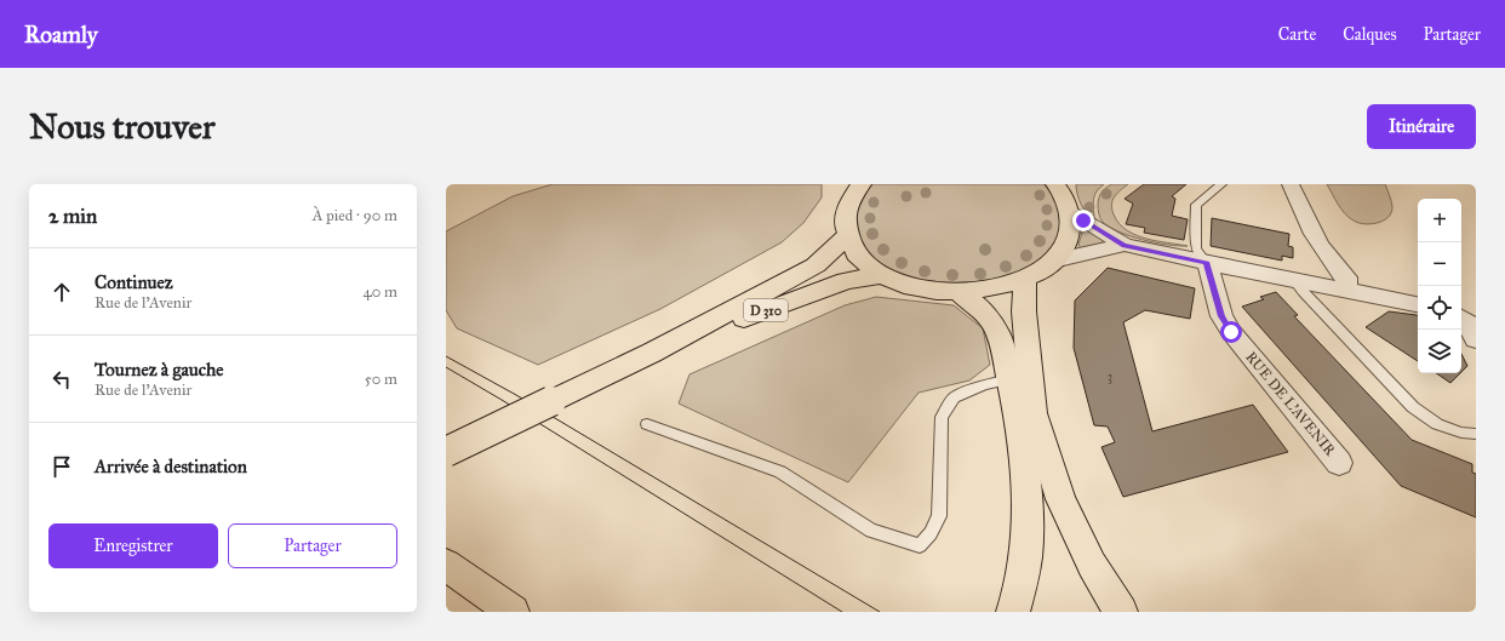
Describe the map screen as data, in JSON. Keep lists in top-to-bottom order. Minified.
{"streets":{"main road":["D 310"],"street":["RUE DE L'AVENIR"]},"house_numbers":["3"],"page":{"header":"Roamly","nav":["Carte","Calques","Partager"],"buttons":["Itinéraire",["Enregistrer","Partager"]],"title":"Nous trouver","heading":["2 min","À pied · 90 m"],"map_buttons":["+","−"],"list":[["Continuez","Rue de l'Avenir","40 m"],["Tournez à gauche","Rue de l'Avenir","50 m"],"Arrivée à destination"]}}
